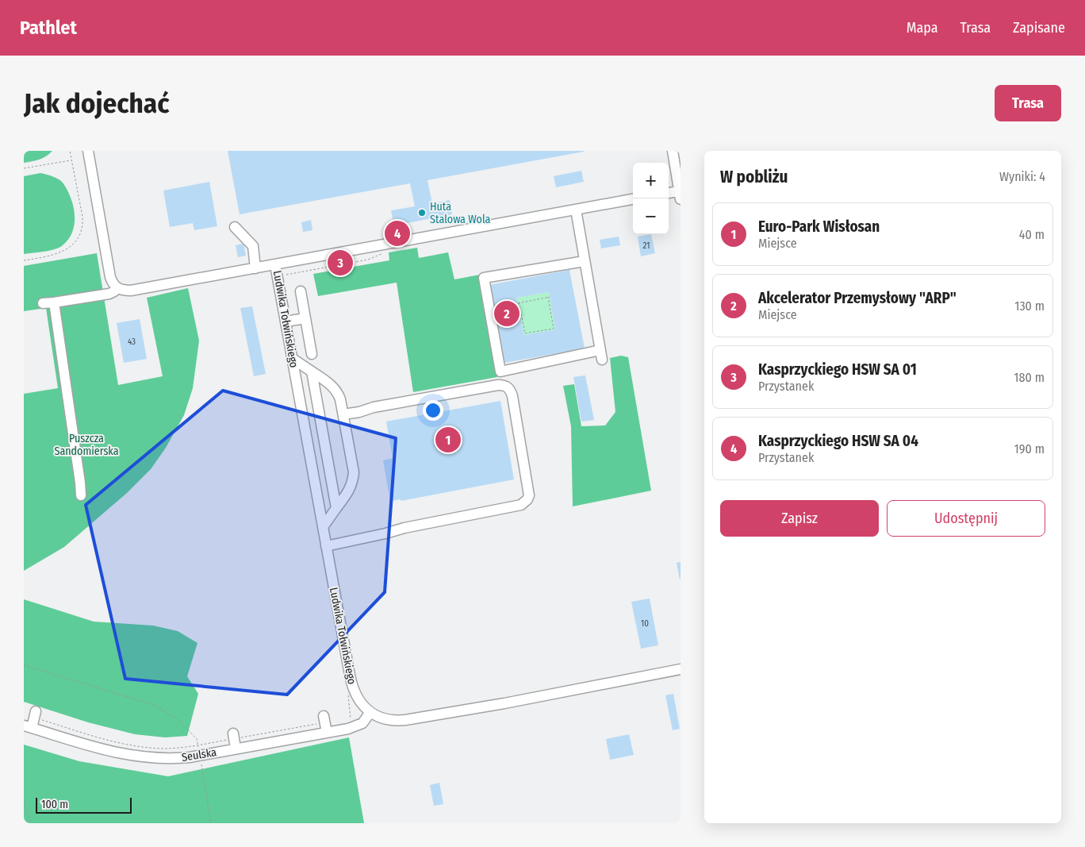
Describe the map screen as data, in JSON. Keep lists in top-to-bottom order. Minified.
{"streets":{"street":["Ludwika Tołwińskiego","Seulska"]},"crossings":[["Ludwika Tołwińskiego","Seulska"]],"parks":["Puszcza Sandomierska"],"places":["Huta Stalowa Wola"],"house_numbers":["21","43","10"],"scale_bar":"100 m","page":{"header":"Pathlet","nav":["Mapa","Trasa","Zapisane"],"buttons":["Trasa",["Zapisz","Udostępnij"]],"title":"Jak dojechać","heading":["W pobliżu","Wyniki: 4"],"map_buttons":["+","−"],"list":[{"mark":"1","name":"Euro-Park Wisłosan","note":"Miejsce","value":"40 m"},{"mark":"2","name":"Akcelerator Przemysłowy \"ARP\"","note":"Miejsce","value":"130 m"},{"mark":"3","name":"Kasprzyckiego HSW SA 01","note":"Przystanek","value":"180 m"},{"mark":"4","name":"Kasprzyckiego HSW SA 04","note":"Przystanek","value":"190 m"}],"pins":["4","3","2","1"],"scale":"100 m"}}
